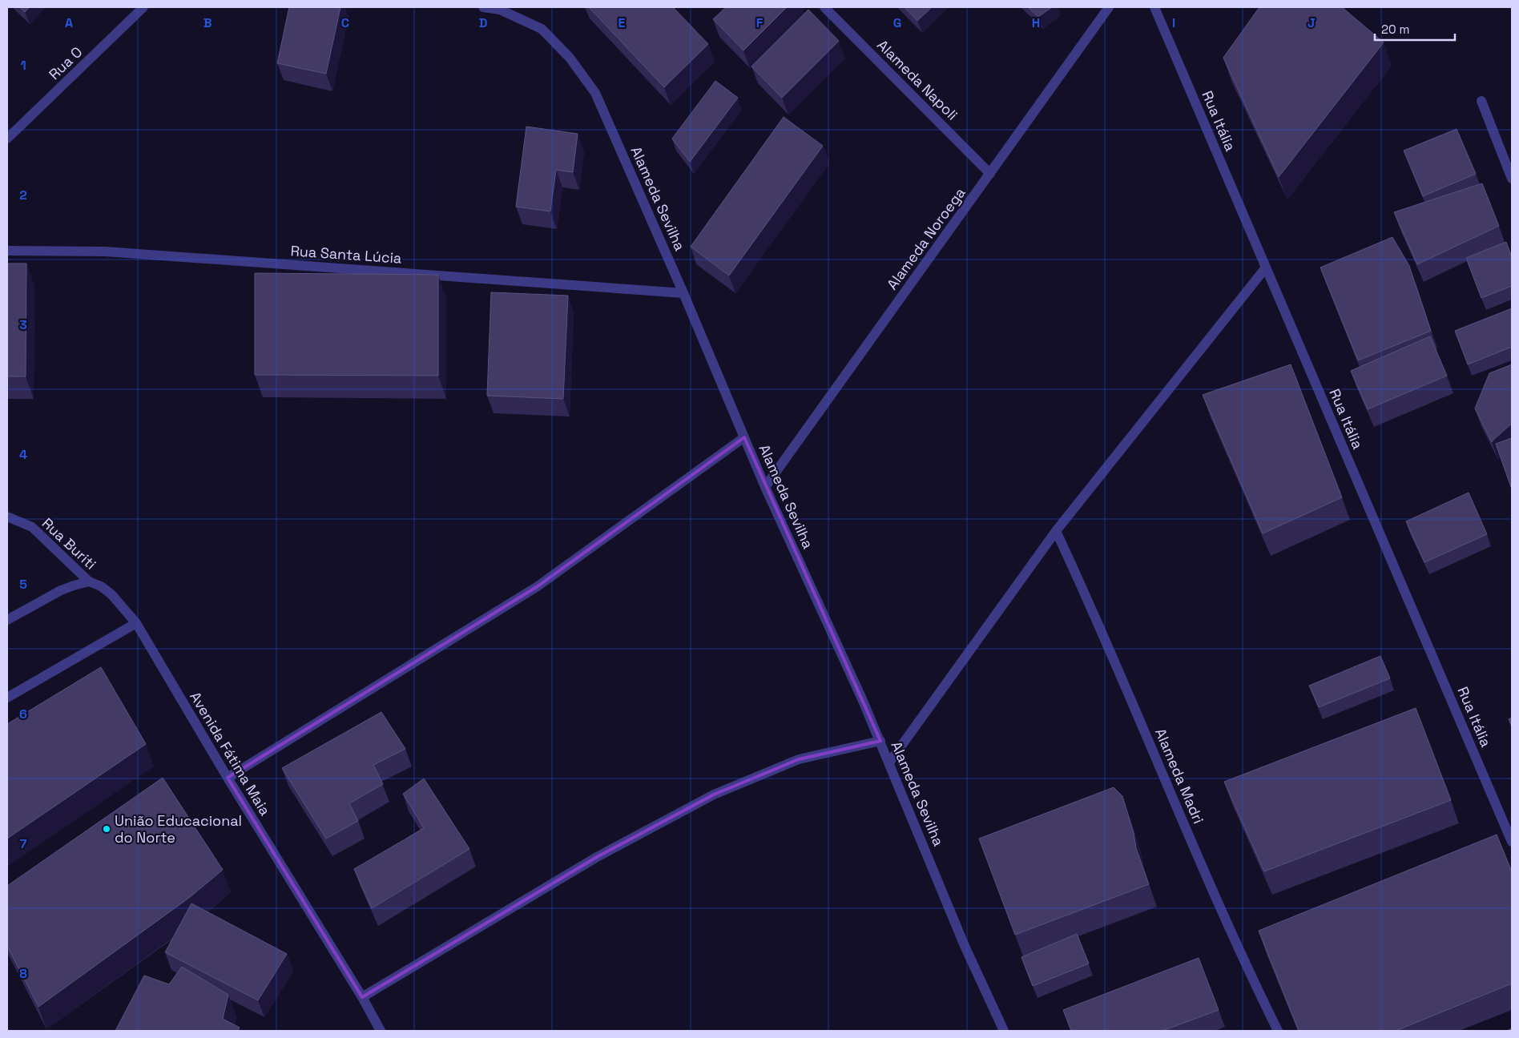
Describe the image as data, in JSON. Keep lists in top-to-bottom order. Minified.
{"streets":{"street":["Rua O","Alameda Napoli","Rua Itália","Alameda Sevilha","Alameda Noroega","Rua Santa Lúcia","Rua Buriti","Avenida Fátima Maia","Alameda Madri"]},"crossings":[["Alameda Napoli","Alameda Noroega"],["Alameda Sevilha","Alameda Noroega"],["Alameda Sevilha","Rua Santa Lúcia"],["Rua Buriti","Avenida Fátima Maia"]],"places":["União Educacional do Norte"],"scale_bar":"20 m","grid":{"columns":["A","B","C","D","E","F","G","H","I","J"],"rows":["1","2","3","4","5","6","7","8"]}}
